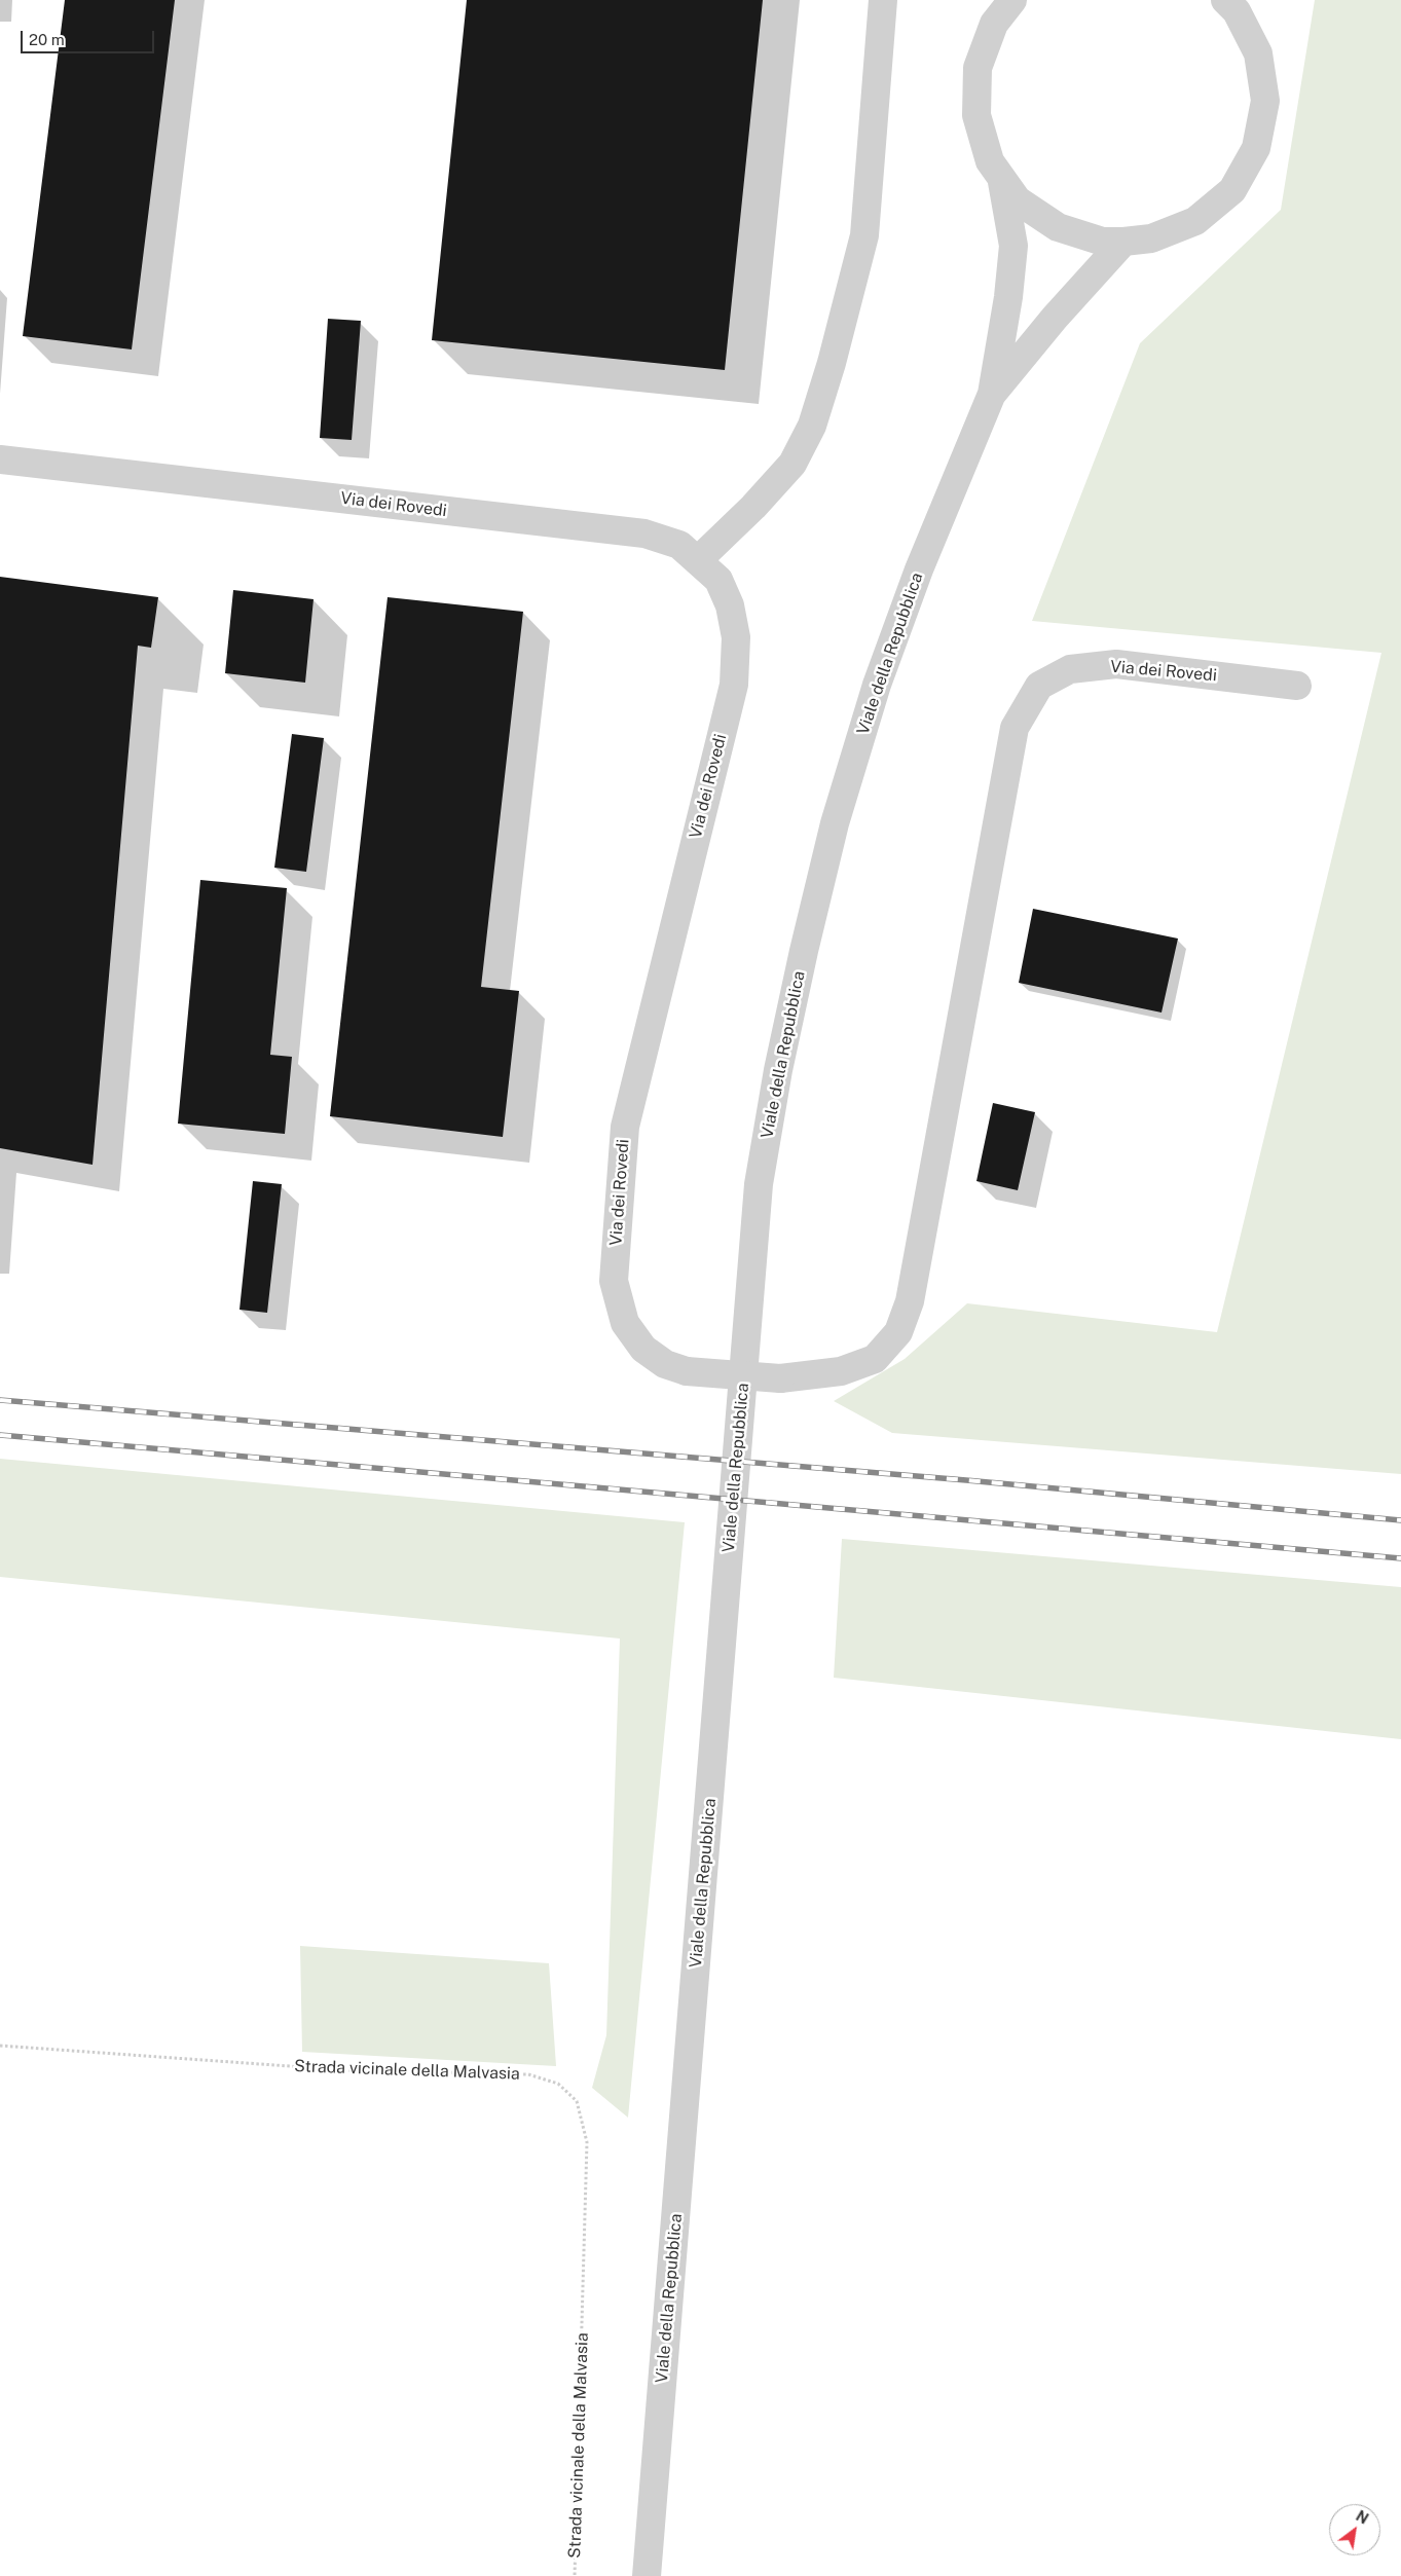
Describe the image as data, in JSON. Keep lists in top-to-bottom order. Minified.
{"streets":{"street":["Via dei Rovedi","Viale della Repubblica"],"path":["Strada vicinale della Malvasia"]},"scale_bar":"20 m","north":"top right"}
